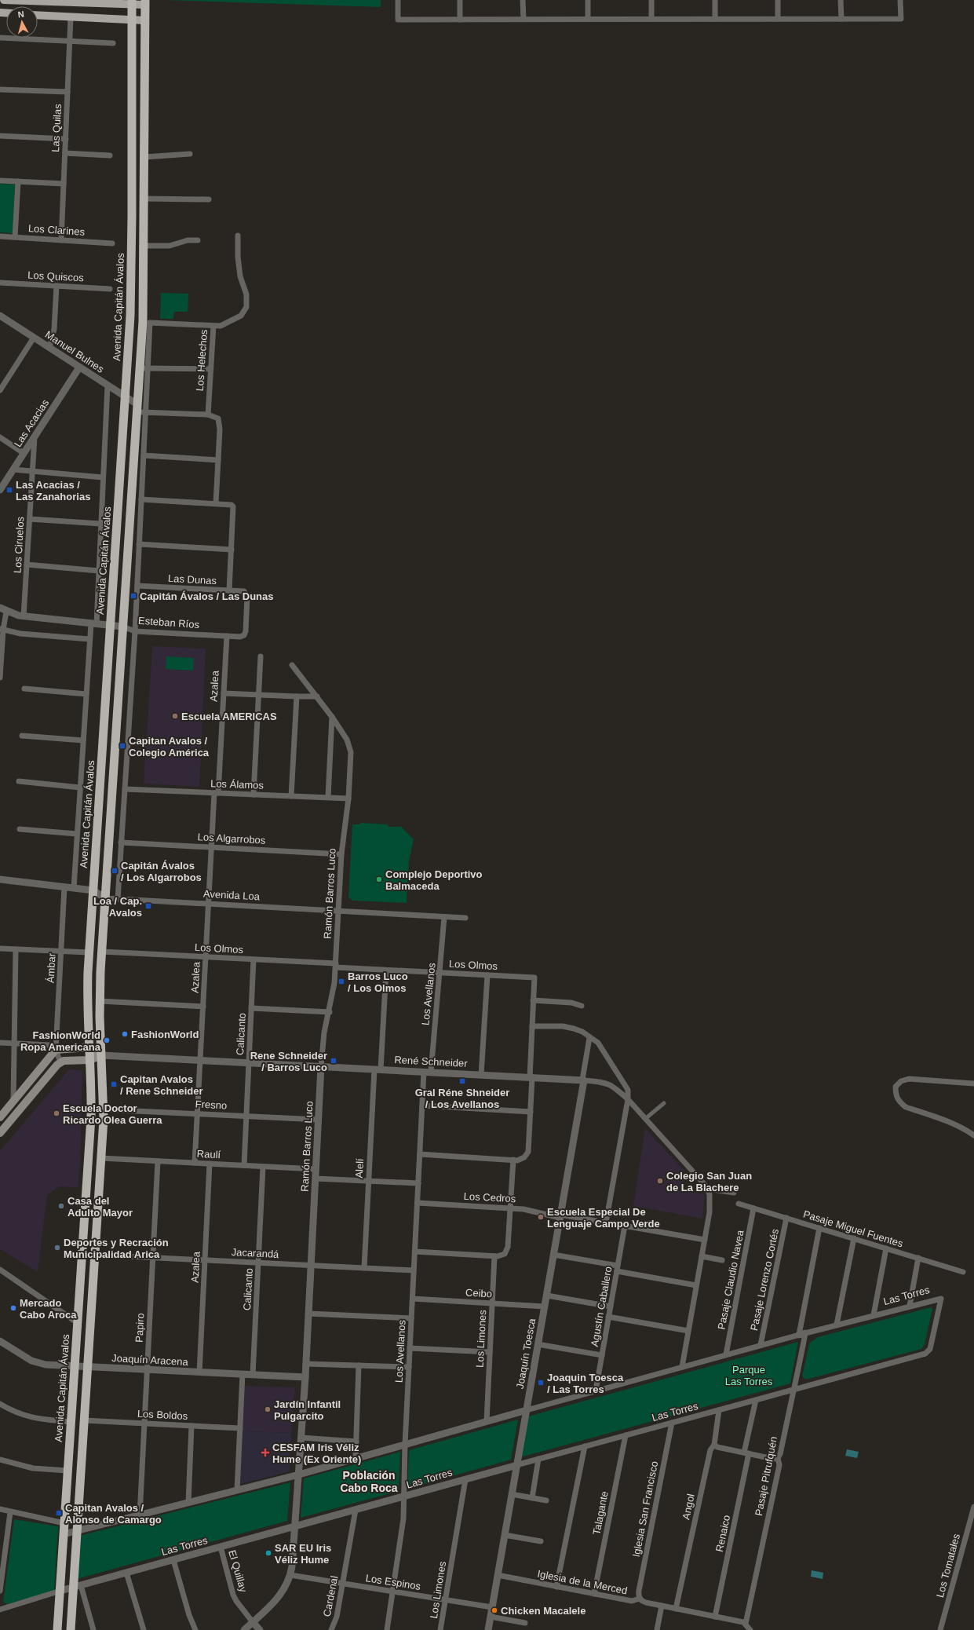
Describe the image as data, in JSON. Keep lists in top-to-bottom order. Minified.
{"streets":{"highway":["Avenida Capitán Ávalos"],"street":["Las Quilas","Los Clarines","Los Quiscos","Manuel Bulnes","Los Helechos","Las Acacias","Los Ciruelos","Las Dunas","Esteban Ríos","Azalea","Los Álamos","Los Algarrobos","Ramón Barros Luco","Avenida Loa","Los Olmos","Ámbar","Los Avellanos","Calicanto","René Schneider","Fresno","Raulí","Alelí","Los Cedros","Pasaje Miguel Fuentes","Jacarandá","Pasaje Claudio Navea","Pasaje Lorenzo Cortés","Ceibo","Las Torres","Agustín Caballero","Papiro","Los Limones","Joaquín Toesca","Joaquín Aracena","Los Boldos","Pasaje Pitrufquén","Angol","Iglesia San Francisco","Talagante","Renaico","Los Tomatales","El Quillay","Los Espinos","Iglesia de la Merced","Cardenal"]},"crossings":[["Las Quilas","Los Clarines"],["Avenida Capitán Ávalos","Manuel Bulnes"],["Avenida Capitán Ávalos","Esteban Ríos"],["Avenida Capitán Ávalos","Avenida Loa"],["Avenida Capitán Ávalos","Las Torres"],["Avenida Capitán Ávalos","Joaquín Aracena"],["Manuel Bulnes","Los Helechos"],["Manuel Bulnes","Las Acacias"],["Las Acacias","Los Ciruelos"],["Los Ciruelos","Esteban Ríos"],["Las Dunas","Esteban Ríos"],["Esteban Ríos","Azalea"],["Azalea","Los Álamos"],["Azalea","Los Algarrobos"],["Azalea","Avenida Loa"],["Azalea","Los Olmos"],["Azalea","René Schneider"],["Azalea","Fresno"],["Azalea","Raulí"],["Azalea","Jacarandá"],["Azalea","Joaquín Aracena"],["Los Álamos","Ramón Barros Luco"],["Los Algarrobos","Ramón Barros Luco"],["Ramón Barros Luco","Avenida Loa"],["Ramón Barros Luco","Los Olmos"],["Ramón Barros Luco","René Schneider"],["Ramón Barros Luco","Fresno"],["Ramón Barros Luco","Raulí"],["Ramón Barros Luco","Jacarandá"],["Ramón Barros Luco","Las Torres"],["Ramón Barros Luco","Joaquín Aracena"],["Ramón Barros Luco","El Quillay"],["Ramón Barros Luco","Los Espinos"],["Avenida Loa","Ámbar"],["Avenida Loa","Los Avellanos"],["Los Olmos","Los Avellanos"],["Los Olmos","Calicanto"],["Los Olmos","Alelí"],["Los Avellanos","René Schneider"],["Los Avellanos","Los Cedros"],["Los Avellanos","Jacarandá"],["Los Avellanos","Ceibo"],["Los Avellanos","Las Torres"],["Los Avellanos","Los Espinos"],["Calicanto","René Schneider"],["Calicanto","Fresno"],["Calicanto","Raulí"],["Calicanto","Jacarandá"],["Calicanto","Joaquín Aracena"],["René Schneider","Alelí"],["René Schneider","Joaquín Toesca"],["Raulí","Papiro"],["Alelí","Jacarandá"],["Los Cedros","Agustín Caballero"],["Los Cedros","Joaquín Toesca"],["Pasaje Miguel Fuentes","Pasaje Claudio Navea"],["Pasaje Miguel Fuentes","Pasaje Lorenzo Cortés"],["Pasaje Miguel Fuentes","Pasaje Pitrufquén"],["Jacarandá","Papiro"],["Pasaje Claudio Navea","Las Torres"],["Pasaje Lorenzo Cortés","Las Torres"],["Ceibo","Los Limones"],["Ceibo","Joaquín Toesca"],["Las Torres","Agustín Caballero"],["Las Torres","Papiro"],["Las Torres","Los Limones"],["Las Torres","Joaquín Toesca"],["Las Torres","Pasaje Pitrufquén"],["Las Torres","Angol"],["Las Torres","Iglesia San Francisco"],["Las Torres","Talagante"],["Las Torres","Renaico"],["Las Torres","El Quillay"],["Las Torres","Cardenal"],["Papiro","Joaquín Aracena"],["Papiro","Los Boldos"],["Los Limones","Los Espinos"],["Joaquín Toesca","Los Espinos"],["Joaquín Toesca","Iglesia de la Merced"],["Pasaje Pitrufquén","Iglesia de la Merced"],["Angol","Iglesia de la Merced"],["Iglesia San Francisco","Iglesia de la Merced"],["Talagante","Iglesia de la Merced"],["Renaico","Iglesia de la Merced"],["Los Espinos","Cardenal"]],"districts":["Población Cabo Roca"],"parks":["Parque Las Torres"],"places":{"transit":["Las Acacias / Las Zanahorias","Capitán Ávalos / Las Dunas","Capitan Avalos / Colegio América","Capitán Ávalos / Los Algarrobos","Loa / Cap. Avalos","Barros Luco / Los Olmos","Rene Schneider / Barros Luco","Gral Réne Shneider / Los Avellanos","Capitan Avalos / Rene Schneider","Joaquin Toesca / Las Torres","Capitan Avalos / Alonso de Camargo"],"other":["Escuela AMERICAS","Complejo Deportivo Balmaceda","FashionWorld","FashionWorld Ropa Americana","Escuela Doctor Ricardo Olea Guerra","Colegio San Juan de La Blachere","Casa del Adulto Mayor","Escuela Especial De Lenguaje Campo Verde","Deportes y Recración Municipalidad Arica","Mercado Cabo Aroca","Jardín Infantil Pulgarcito","SAR EU Iris Véliz Hume","Chicken Macalele"],"health":["CESFAM Iris Véliz Hume (Ex Oriente)"]},"north":"top"}
